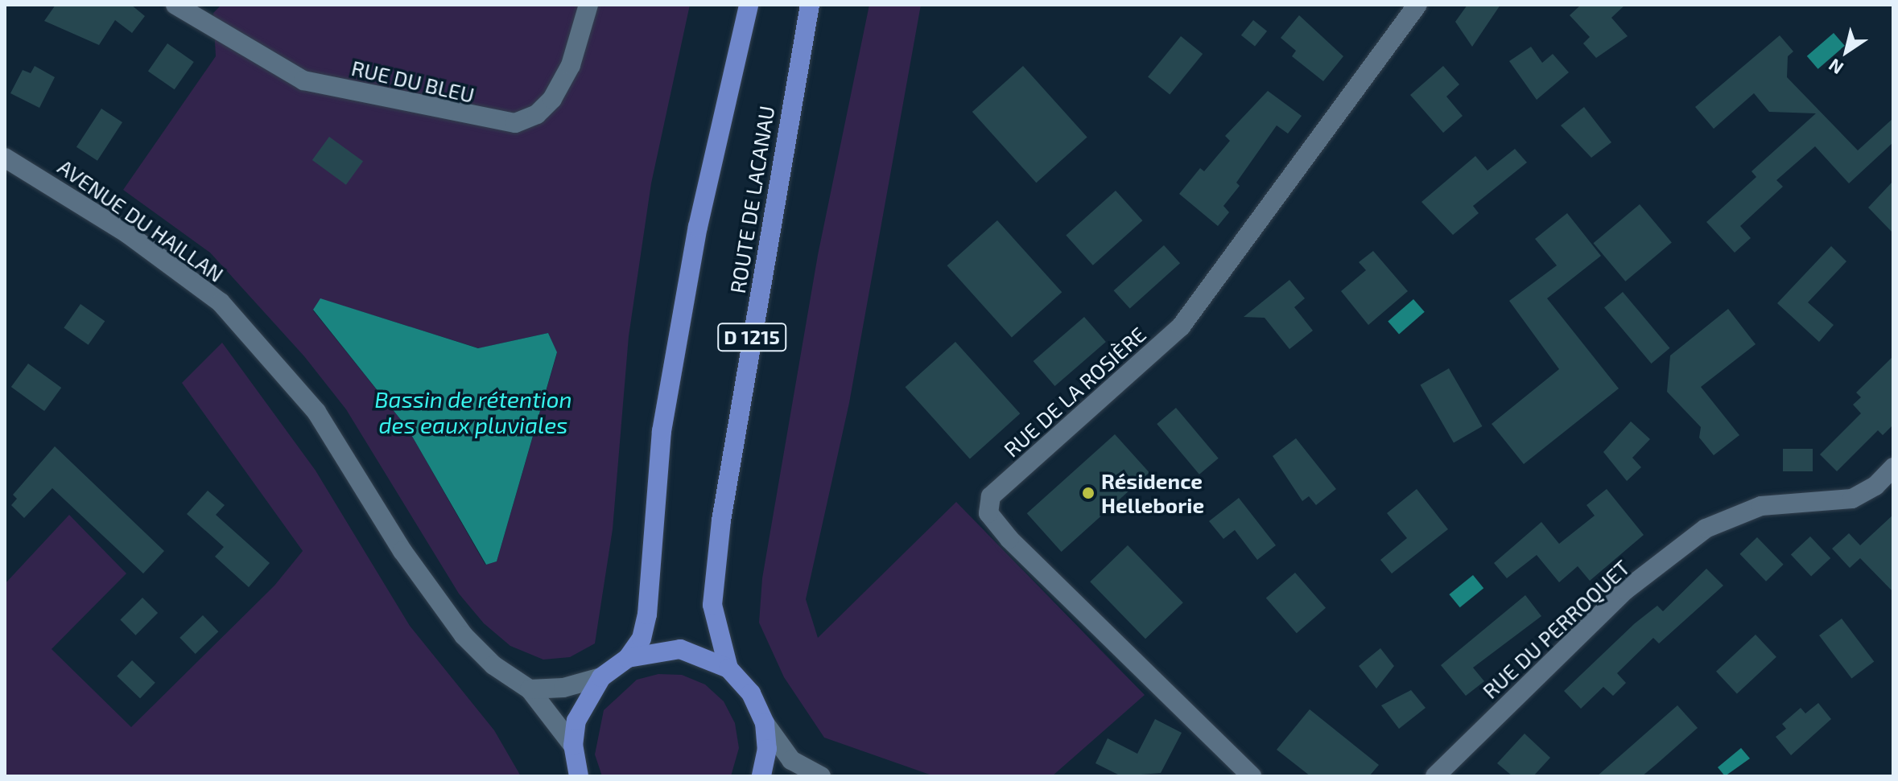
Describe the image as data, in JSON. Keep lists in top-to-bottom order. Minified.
{"streets":{"main road":["ROUTE DE LACANAU","D 1215"],"street":["RUE DU BLEU","AVENUE DU HAILLAN","RUE DE LA ROSIÈRE","RUE DU PERROQUET"]},"water":["Bassin de rétention des eaux pluviales"],"places":["Résidence Helleborie"],"north":"bottom left"}
